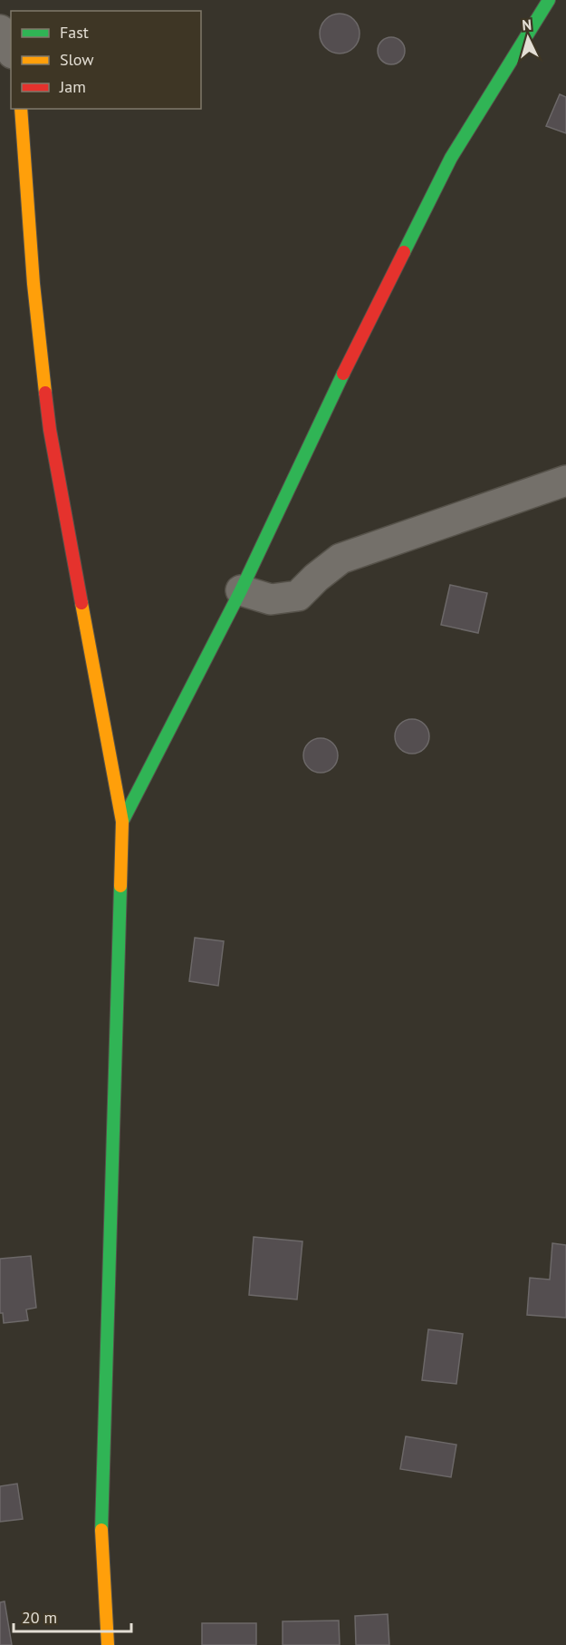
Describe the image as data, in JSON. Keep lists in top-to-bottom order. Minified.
{"legend":["Fast","Slow","Jam"],"scale_bar":"20 m","north":"top"}
